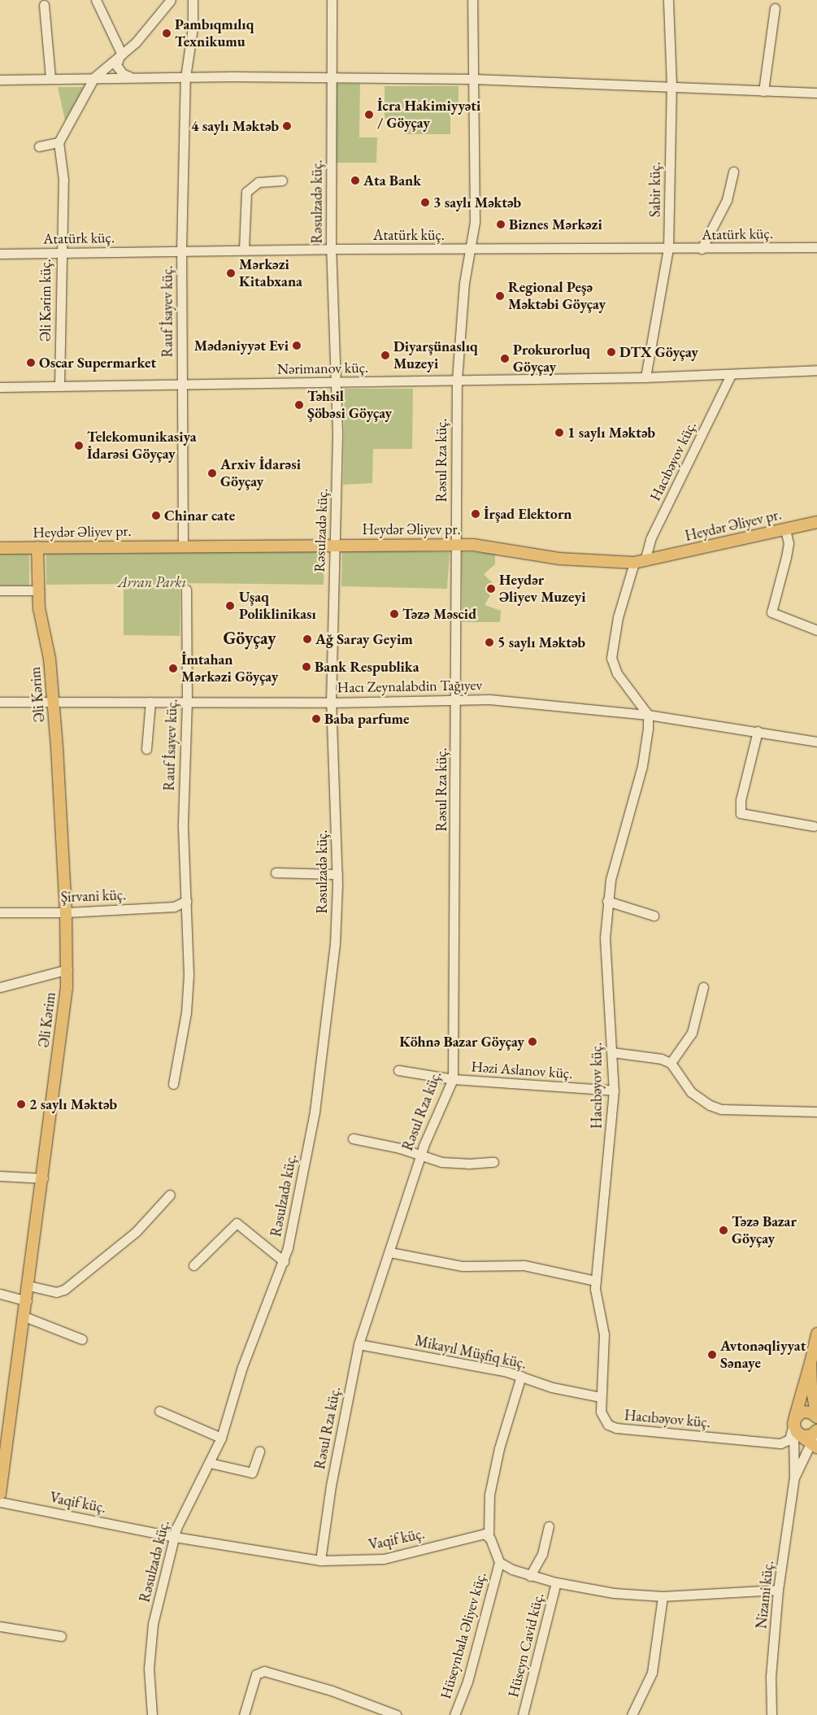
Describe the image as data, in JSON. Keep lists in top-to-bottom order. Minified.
{"streets":{"main road":["Heydər Əliyev pr.","Əli Kərim"],"street":["Sabir küç.","Rəsulzadə küç.","Atatürk küç.","Əli Kərim küç.","Rauf İsayev küç.","Nərimanov küç.","Rəsul Rza küç.","Hacıbəyov küç.","Hacı Zeynalabdin Tağıyev","Şirvani küç.","Həzi Aslanov küç.","Mikayıl Müşfiq küç.","Vaqif küç.","Nizami küç.","Hüseynbala Əliyev küç.","Hüseyn Cavid küç."]},"crossings":[["Sabir küç.","Atatürk küç."],["Sabir küç.","Nərimanov küç."],["Rəsulzadə küç.","Atatürk küç."],["Rəsulzadə küç.","Nərimanov küç."],["Rəsulzadə küç.","Heydər Əliyev pr."],["Rəsulzadə küç.","Hacı Zeynalabdin Tağıyev"],["Rəsulzadə küç.","Vaqif küç."],["Atatürk küç.","Əli Kərim küç."],["Atatürk küç.","Rauf İsayev küç."],["Atatürk küç.","Rəsul Rza küç."],["Əli Kərim küç.","Nərimanov küç."],["Rauf İsayev küç.","Nərimanov küç."],["Rauf İsayev küç.","Heydər Əliyev pr."],["Rauf İsayev küç.","Hacı Zeynalabdin Tağıyev"],["Rauf İsayev küç.","Şirvani küç."],["Nərimanov küç.","Rəsul Rza küç."],["Nərimanov küç.","Hacıbəyov küç."],["Rəsul Rza küç.","Heydər Əliyev pr."],["Rəsul Rza küç.","Hacı Zeynalabdin Tağıyev"],["Rəsul Rza küç.","Həzi Aslanov küç."],["Rəsul Rza küç.","Mikayıl Müşfiq küç."],["Rəsul Rza küç.","Vaqif küç."],["Hacıbəyov küç.","Heydər Əliyev pr."],["Hacıbəyov küç.","Hacı Zeynalabdin Tağıyev"],["Hacıbəyov küç.","Həzi Aslanov küç."],["Hacıbəyov küç.","Mikayıl Müşfiq küç."],["Heydər Əliyev pr.","Əli Kərim"],["Hacı Zeynalabdin Tağıyev","Əli Kərim"],["Əli Kərim","Şirvani küç."]],"districts":["Göyçay"],"parks":["Arran Parkı"],"places":["Pambıqmılıq Texnikumu","İcra Hakimiyyəti / Göyçay","4 saylı Məktəb","Ata Bank","3 saylı Məktəb","Biznes Mərkəzi","Mərkəzi Kitabxana","Regional Peşə Məktəbi Göyçay","Mədəniyyət Evi","DTX Göyçay","Diyarşünaslıq Muzeyi","Prokurorluq Göyçay","Oscar Supermarket","Təhsil Şöbəsi Göyçay","1 saylı Məktəb","Telekomunikasiya İdarəsi Göyçay","Arxiv İdarəsi Göyçay","İrşad Elektorn","Chinar cate","Heydər Əliyev Muzeyi","Uşaq Poliklinikası","Təzə Məscid","Ağ Saray Geyim","5 saylı Məktəb","Bank Respublika","İmtahan Mərkəzi Göyçay","Baba parfume","Köhnə Bazar Göyçay","2 saylı Məktəb","Təzə Bazar Göyçay","Avtonəqliyyat Sənaye"]}
